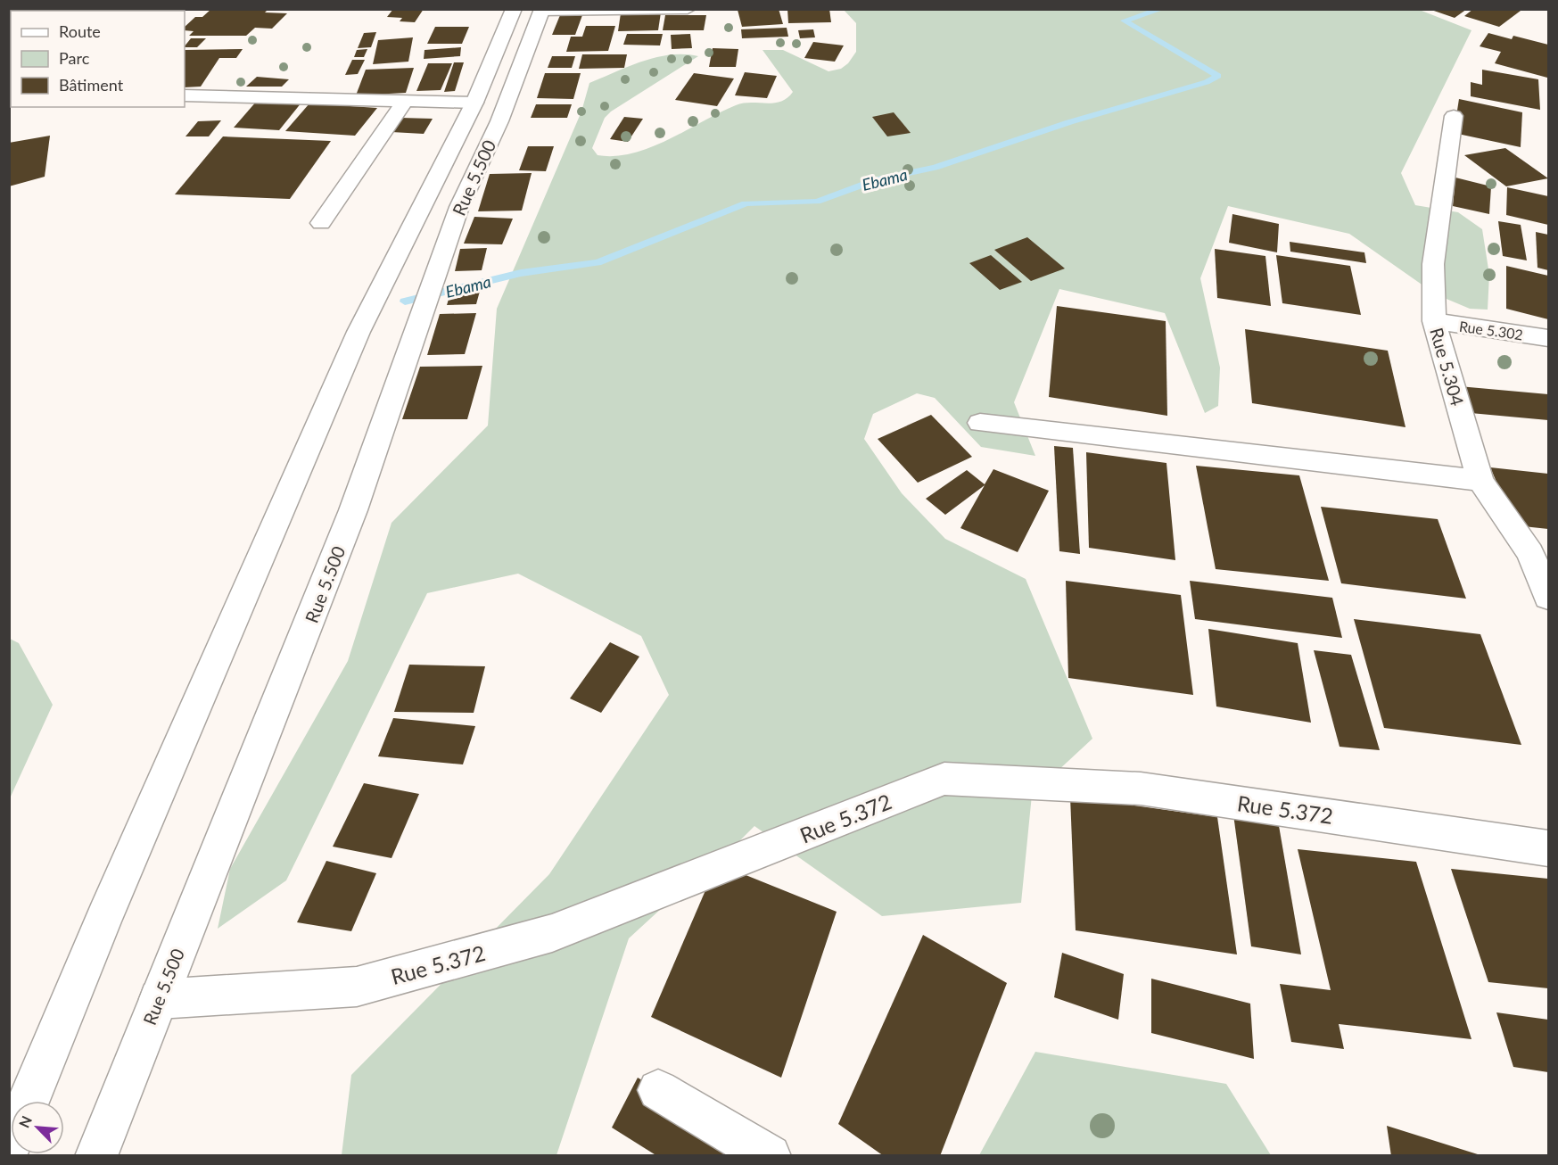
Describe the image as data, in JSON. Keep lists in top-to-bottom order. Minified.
{"streets":{"street":["Rue 5.500","Rue 5.302","Rue 5.304","Rue 5.372"]},"crossings":[["Rue 5.500","Rue 5.372"],["Rue 5.302","Rue 5.304"]],"water":["Ebama"],"legend":["Route","Parc","Bâtiment"],"north":"top left"}
